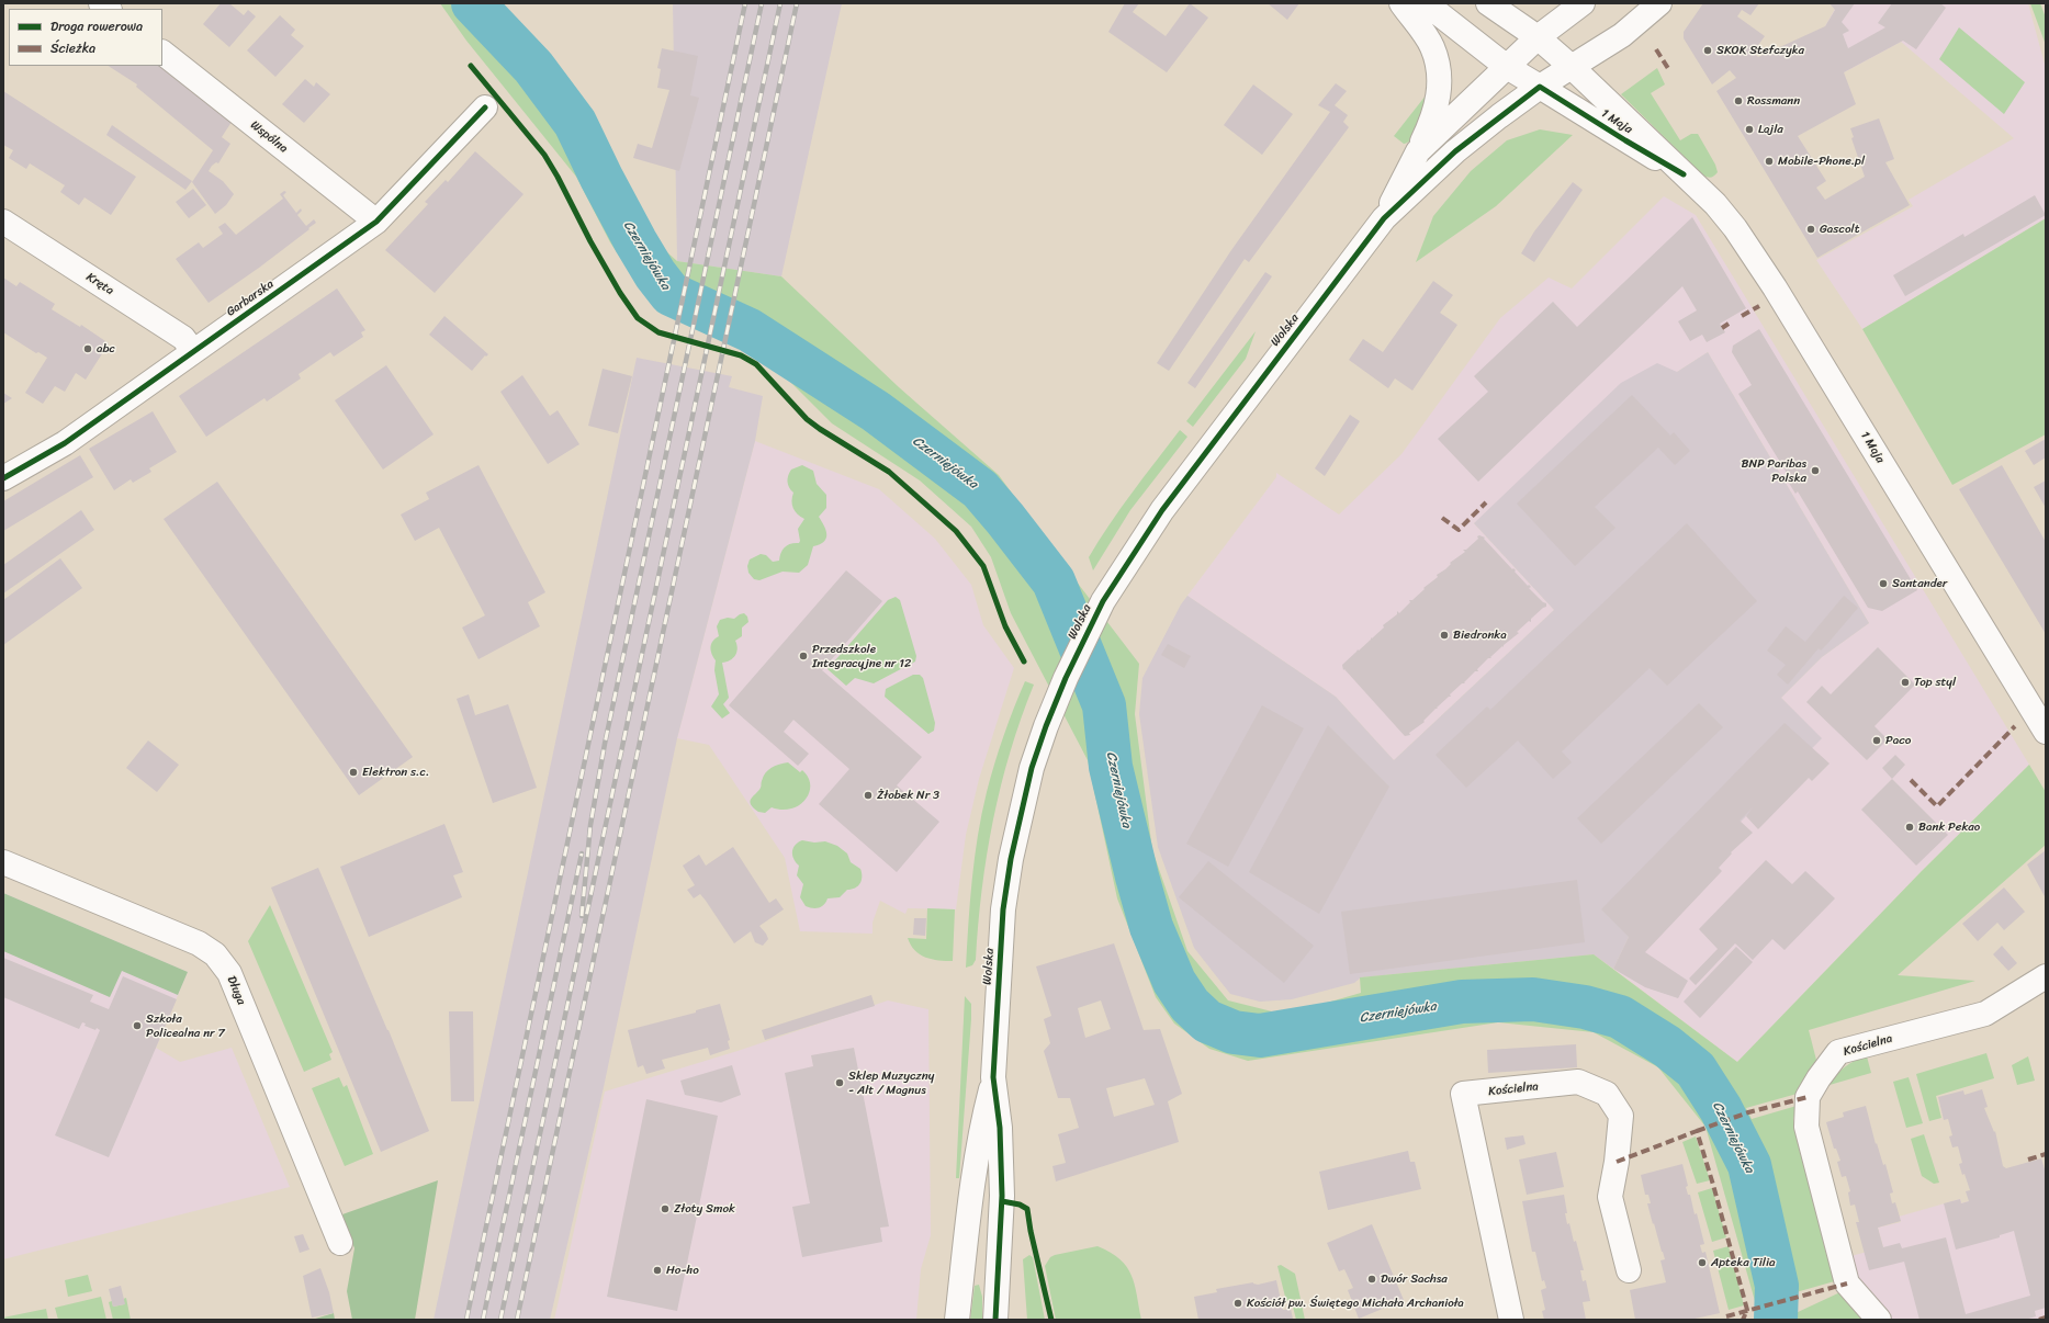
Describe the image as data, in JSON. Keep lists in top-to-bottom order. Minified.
{"streets":{"street":["1 Maja","Wspólna","Kręta","Garbarska","Wolska","Długa","Kościelna"]},"crossings":[["1 Maja","Wolska"],["Wspólna","Garbarska"],["Kręta","Garbarska"]],"water":["Czerniejówka"],"places":["SKOK Stefczyka","Rossmann","Lajla","Mobile-Phone.pl","Gascolt","abc","BNP Paribas Polska","Santander","Biedronka","Przedszkole Integracyjne nr 12","Top styl","Paco","Elektron s.c.","Żłobek Nr 3","Bank Pekao","Szkoła Policealna nr 7","Sklep Muzyczny - Alt / Magnus","Złoty Smok","Apteka Tilia","Ho-ho","Dwór Sachsa","Kościół pw. Świętego Michała Archanioła"],"legend":["Droga rowerowa","Ścieżka"]}
